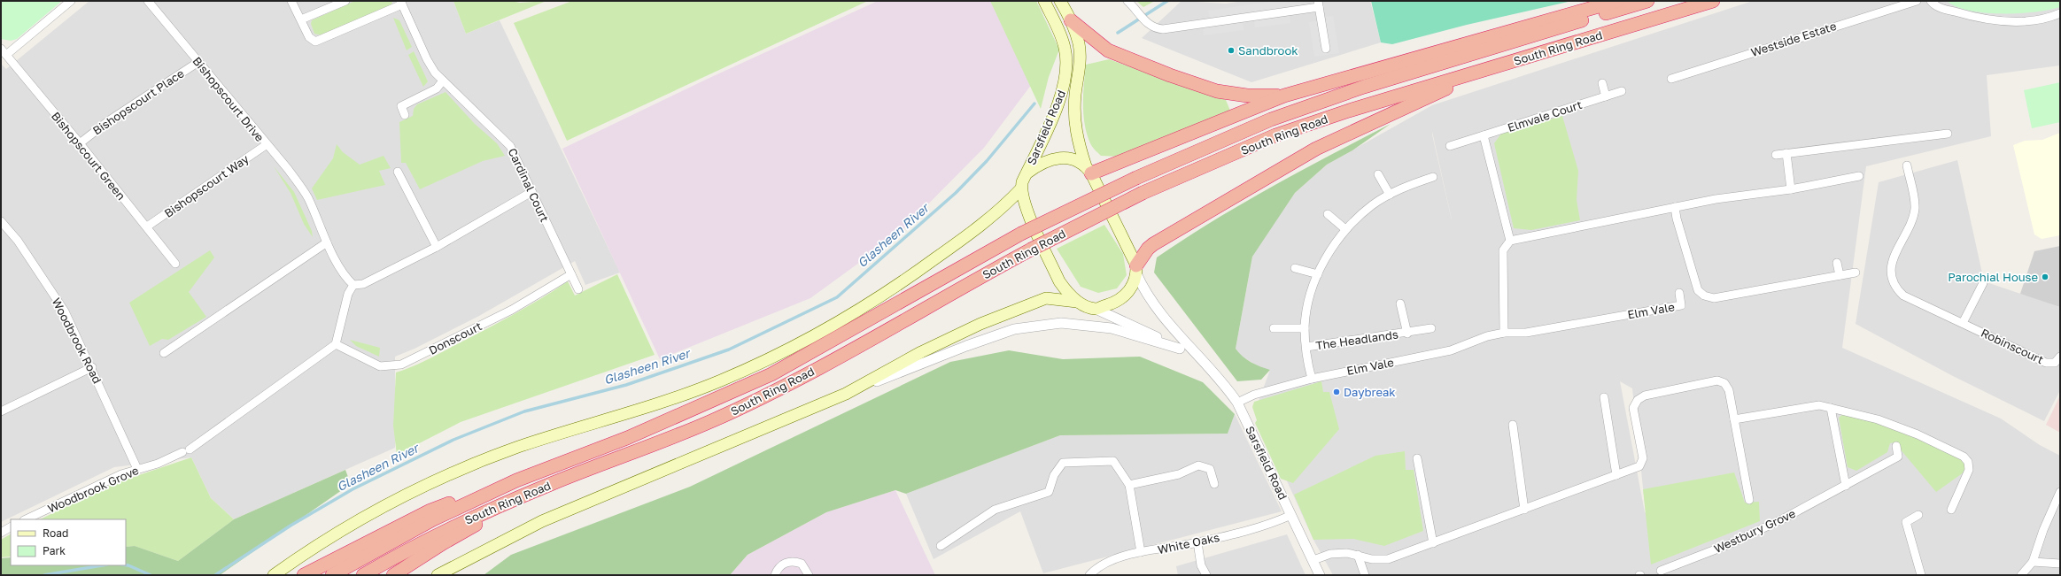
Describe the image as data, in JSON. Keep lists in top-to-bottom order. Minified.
{"streets":{"highway":["South Ring Road"],"main road":["Sarsfield Road"],"street":["Westside Estate","Bishopscourt Drive","Bishopscourt Place","Elmvale Court","Bishopscourt Green","Cardinal Court","Bishopscourt Way","Elm Vale","Donscourt","The Headlands","Woodbrook Road","Robinscourt","Woodbrook Grove","Westbury Grove","White Oaks"]},"crossings":[["Bishopscourt Drive","Bishopscourt Place"],["Bishopscourt Drive","Bishopscourt Way"],["Bishopscourt Place","Bishopscourt Green"],["Sarsfield Road","Elm Vale"],["Sarsfield Road","White Oaks"],["Bishopscourt Green","Bishopscourt Way"],["Cardinal Court","Donscourt"],["Elm Vale","The Headlands"],["Donscourt","Woodbrook Grove"],["Woodbrook Road","Woodbrook Grove"]],"water":["Glasheen River"],"places":["Sandbrook","Parochial House","Daybreak"],"legend":["Road","Park"]}
